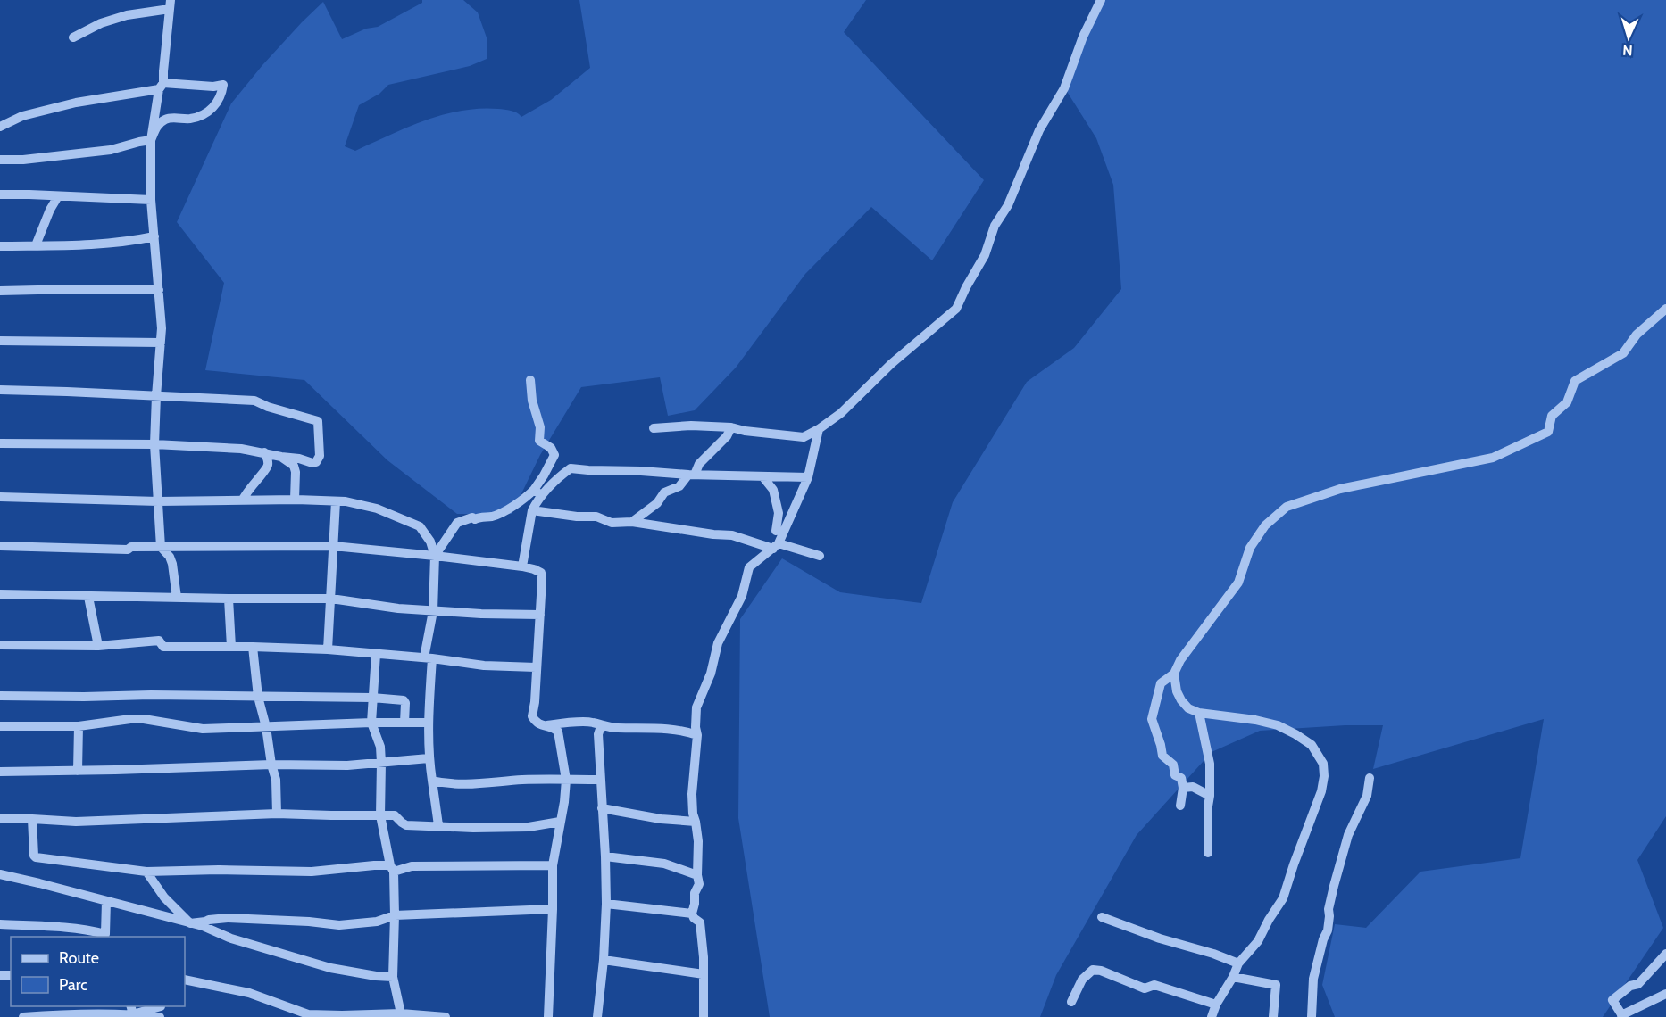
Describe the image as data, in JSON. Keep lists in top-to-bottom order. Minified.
{"legend":["Route","Parc"],"north":"bottom"}
